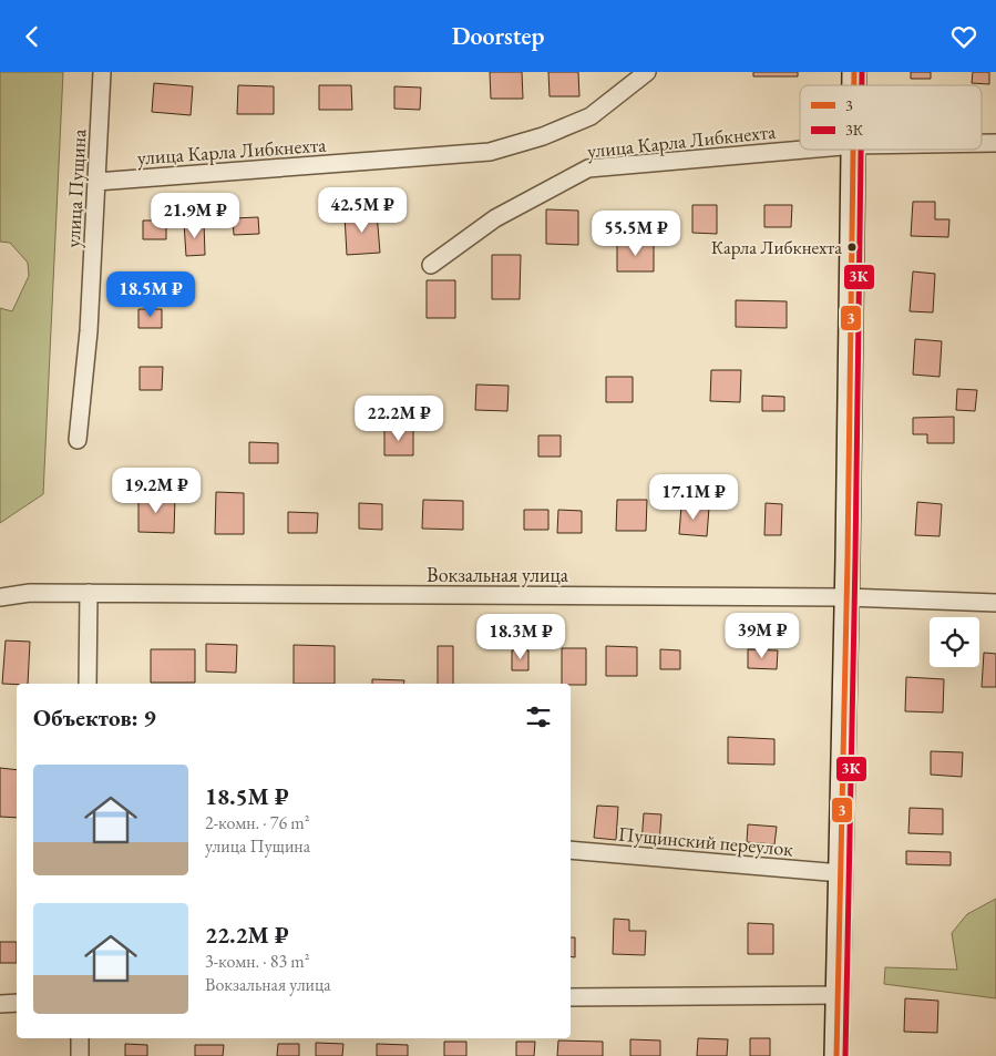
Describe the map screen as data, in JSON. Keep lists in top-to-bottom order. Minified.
{"streets":{"street":["улица Карла Либкнехта","улица Пущина","Вокзальная улица","Пущинский переулок"]},"crossings":[["улица Карла Либкнехта","улица Пущина"]],"places":["Карла Либкнехта"],"lines":["transit line 3","transit line 3К"],"legend":["3","3К"],"page":{"header":"Doorstep","price":["42.5M ₽","21.9M ₽","55.5M ₽","18.5M ₽","22.2M ₽","19.2M ₽","17.1M ₽","39M ₽","18.3M ₽"],"heading":"Объектов: 9","list":[{"name":"18.5M ₽","note":"2-комн. · 76 m² · улица Пущина"},{"name":"22.2M ₽","note":"3-комн. · 83 m² · Вокзальная улица"}]}}
